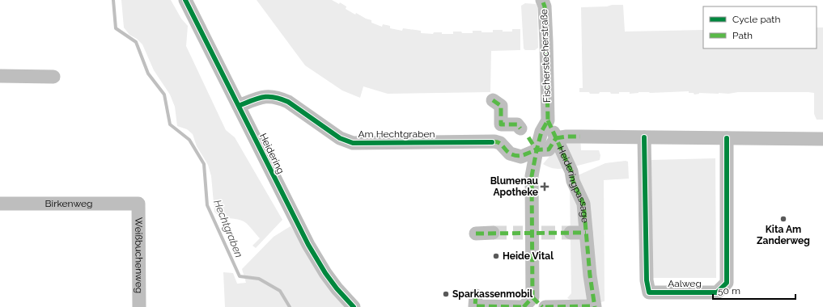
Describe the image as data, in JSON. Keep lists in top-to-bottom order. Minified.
{"streets":{"street":["Fischerstecherstraße","Am Hechtgraben","Heidering","Heideringpassage","Birkenweg","Weißbuchenweg","Aalweg"]},"crossings":[["Fischerstecherstraße","Heideringpassage"],["Am Hechtgraben","Heidering"],["Am Hechtgraben","Heideringpassage"],["Birkenweg","Weißbuchenweg"]],"water":["Hechtgraben"],"places":{"health":["Blumenau Apotheke"],"other":["Kita Am Zanderweg","Heide Vital","Sparkassenmobil"]},"legend":["Cycle path","Path"],"scale_bar":"50 m"}
